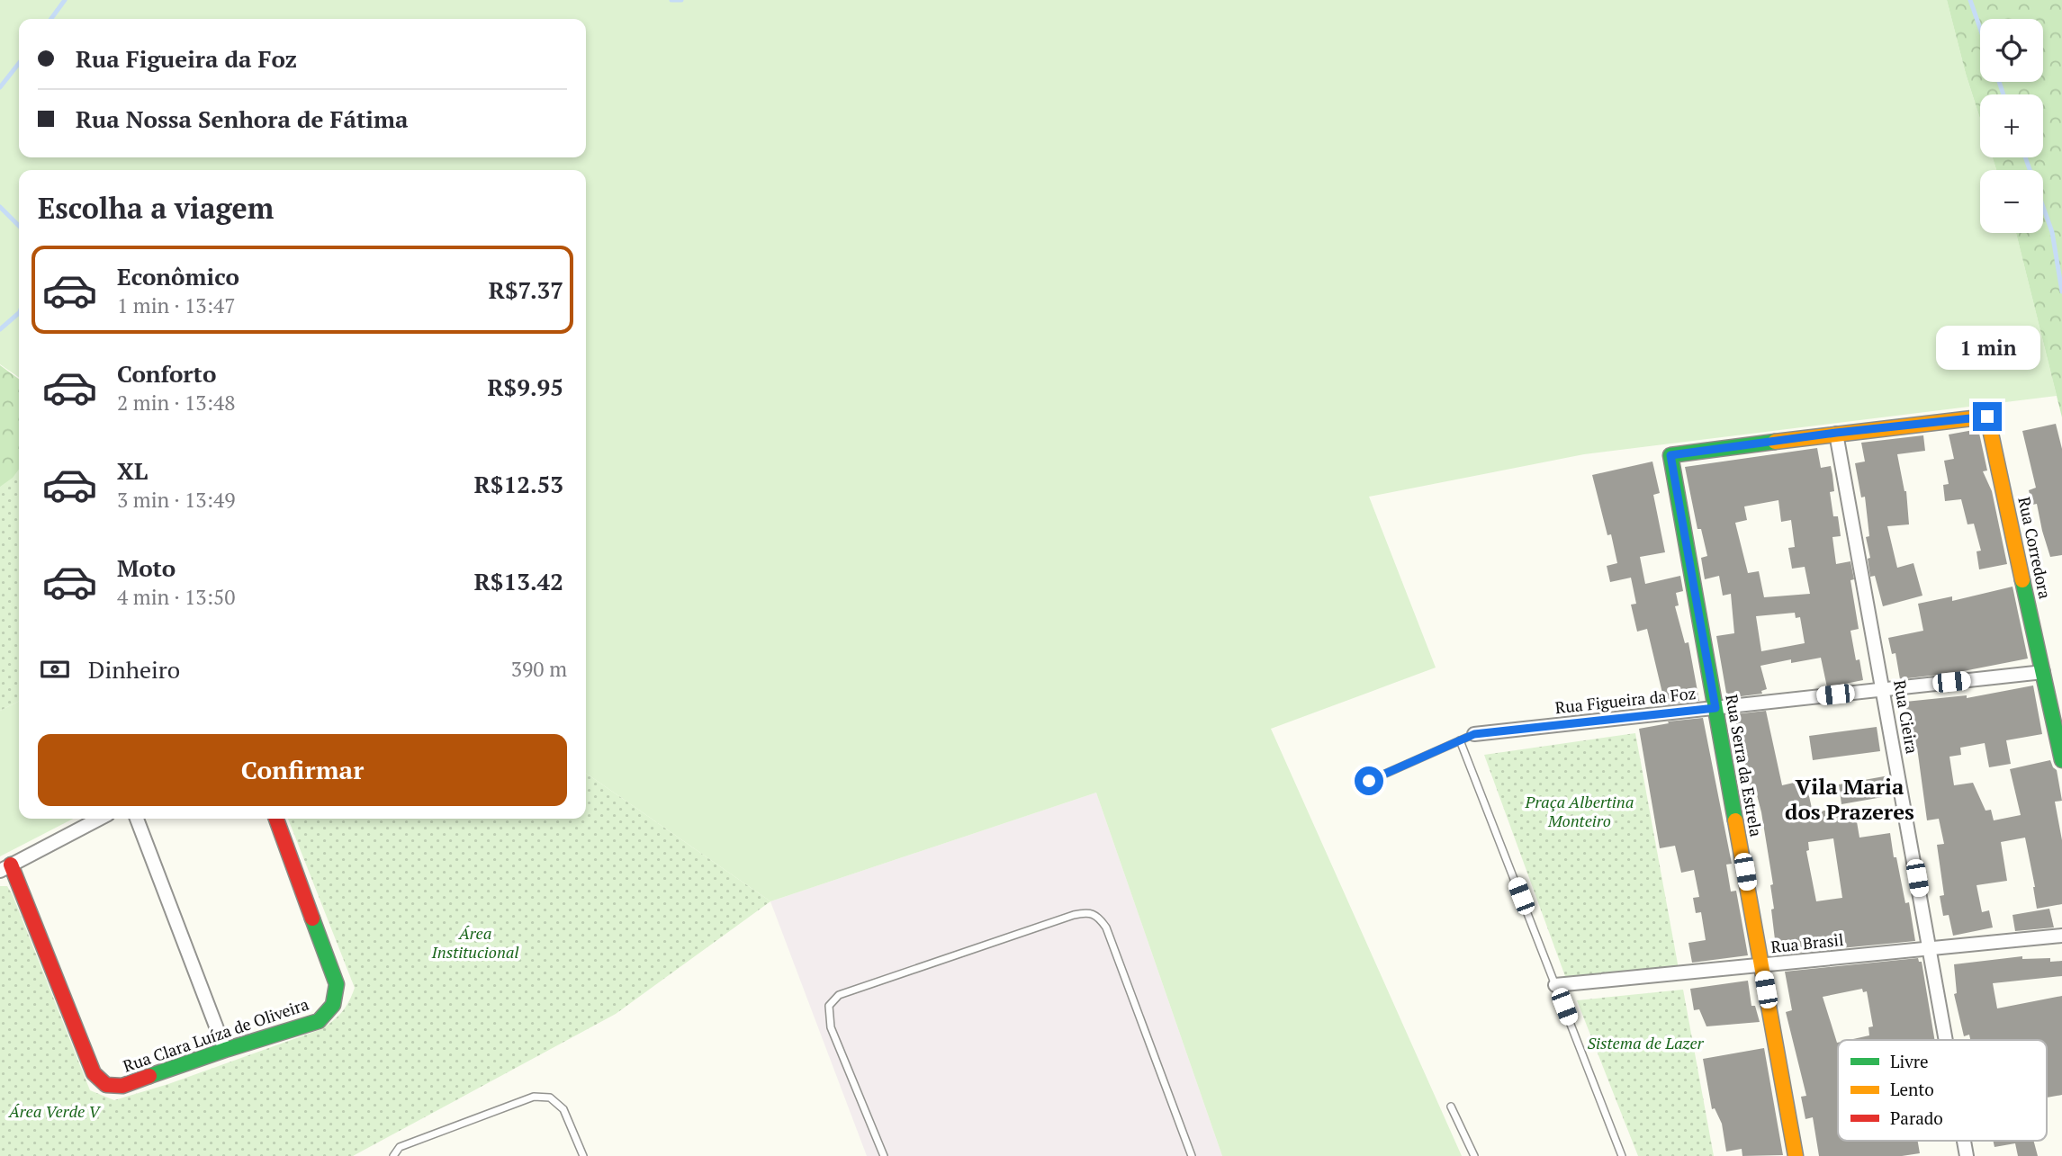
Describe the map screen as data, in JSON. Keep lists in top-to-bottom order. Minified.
{"streets":{"street":["Rua Corredora","Rua Figueira da Foz","Rua Cieira","Rua Serra da Estrela","Rua Brasil","Rua Clara Luíza de Oliveira"]},"crossings":[["Rua Corredora","Rua Figueira da Foz"],["Rua Corredora","Rua Cieira"],["Rua Corredora","Rua Serra da Estrela"],["Rua Figueira da Foz","Rua Cieira"],["Rua Figueira da Foz","Rua Serra da Estrela"],["Rua Cieira","Rua Serra da Estrela"],["Rua Cieira","Rua Brasil"],["Rua Serra da Estrela","Rua Brasil"]],"districts":["Vila Maria dos Prazeres"],"parks":["Praça Albertina Monteiro","Área Institucional","Sistema de Lazer","Área Verde V"],"legend":["Livre","Lento","Parado"],"page":{"map_buttons":["+","−"],"banner":["Rua Figueira da Foz","Rua Nossa Senhora de Fátima"],"heading":"Escolha a viagem","list":[{"name":"Econômico","note":"1 min · 13:47","value":"R$7.37"},{"name":"Conforto","note":"2 min · 13:48","value":"R$9.95"},{"name":"XL","note":"3 min · 13:49","value":"R$12.53"},{"name":"Moto","note":"4 min · 13:50","value":"R$13.42"}],"bubble":"1 min","pay":["Dinheiro","390 m"],"buttons":"Confirmar"}}
